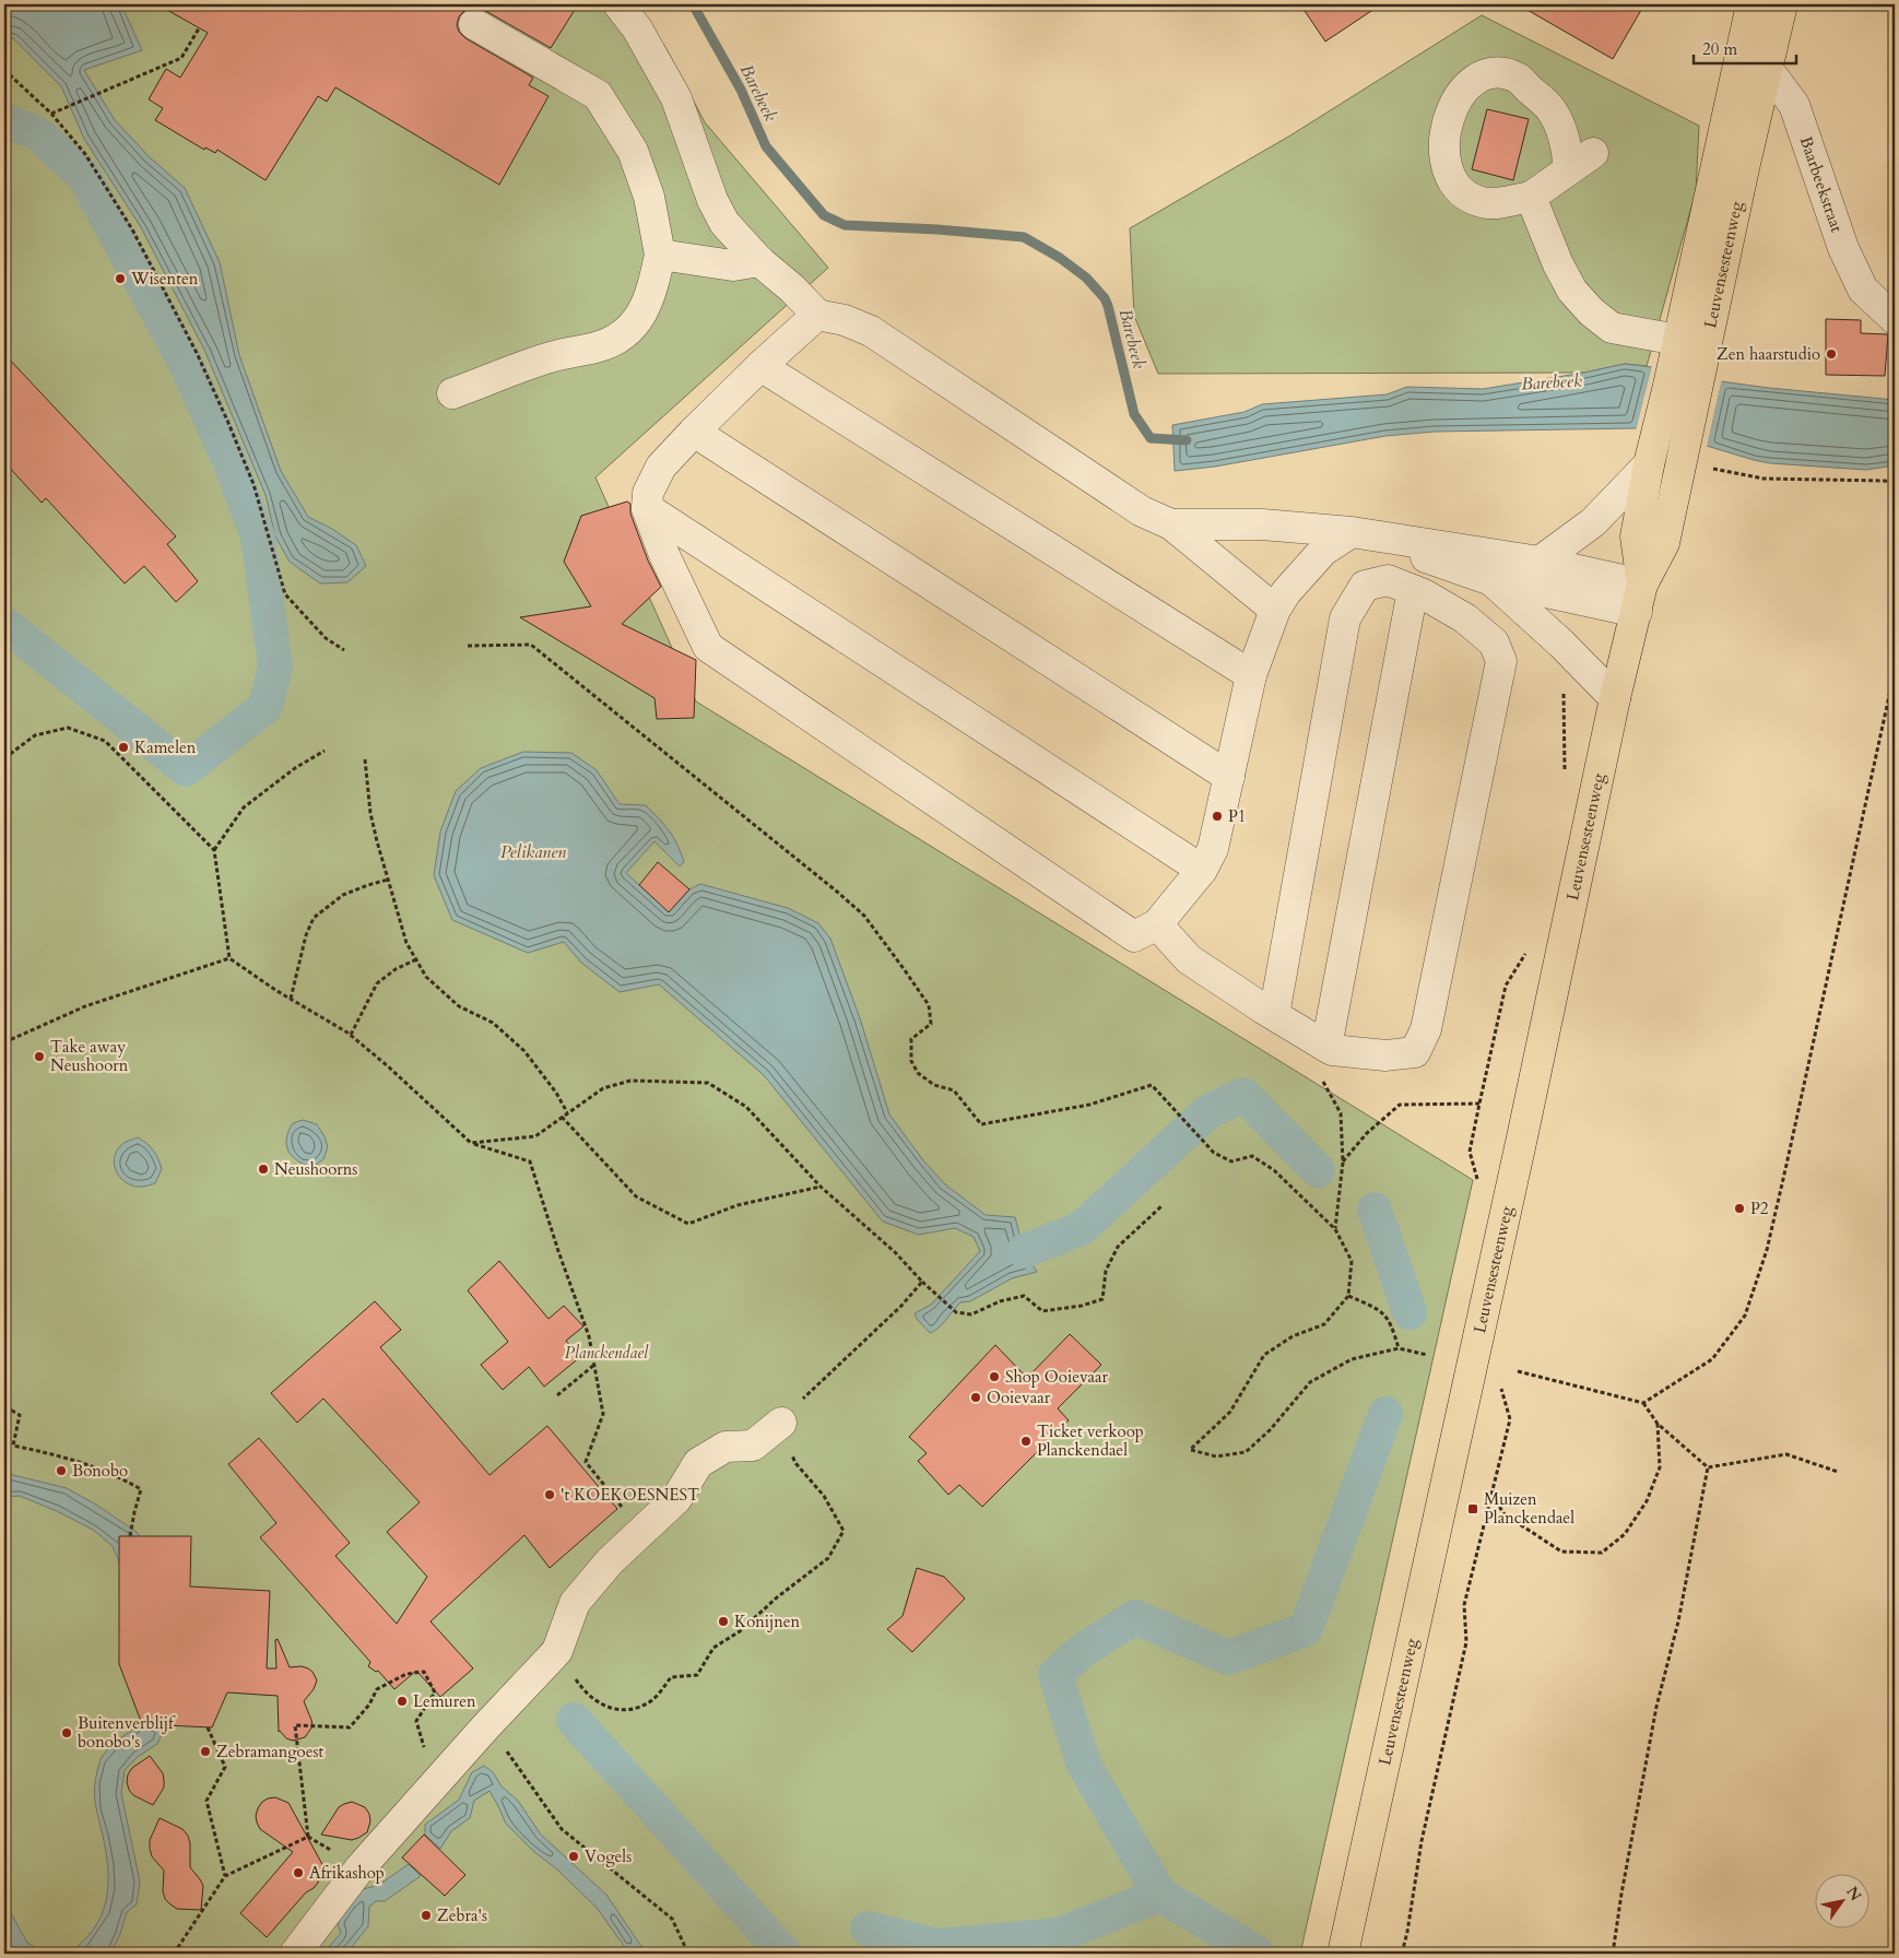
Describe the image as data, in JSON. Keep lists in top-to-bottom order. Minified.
{"streets":{"main road":["Leuvensesteenweg"],"street":["Baarbeekstraat"]},"crossings":[["Baarbeekstraat","Leuvensesteenweg"]],"water":["Barebeek","Pelikanen"],"parks":["Planckendael"],"places":{"other":["Wisenten","Zen haarstudio","Kamelen","P1","Take away Neushoorn","Neushoorns","P2","Shop Ooievaar","Ooievaar","Ticket verkoop Planckendael","Bonobo","'t KOEKOESNEST","Konijnen","Lemuren","Buitenverblijf bonobo's","Zebramangoest","Vogels","Afrikashop","Zebra's"],"transit":["Muizen Planckendael"]},"scale_bar":"20 m","north":"top right"}
